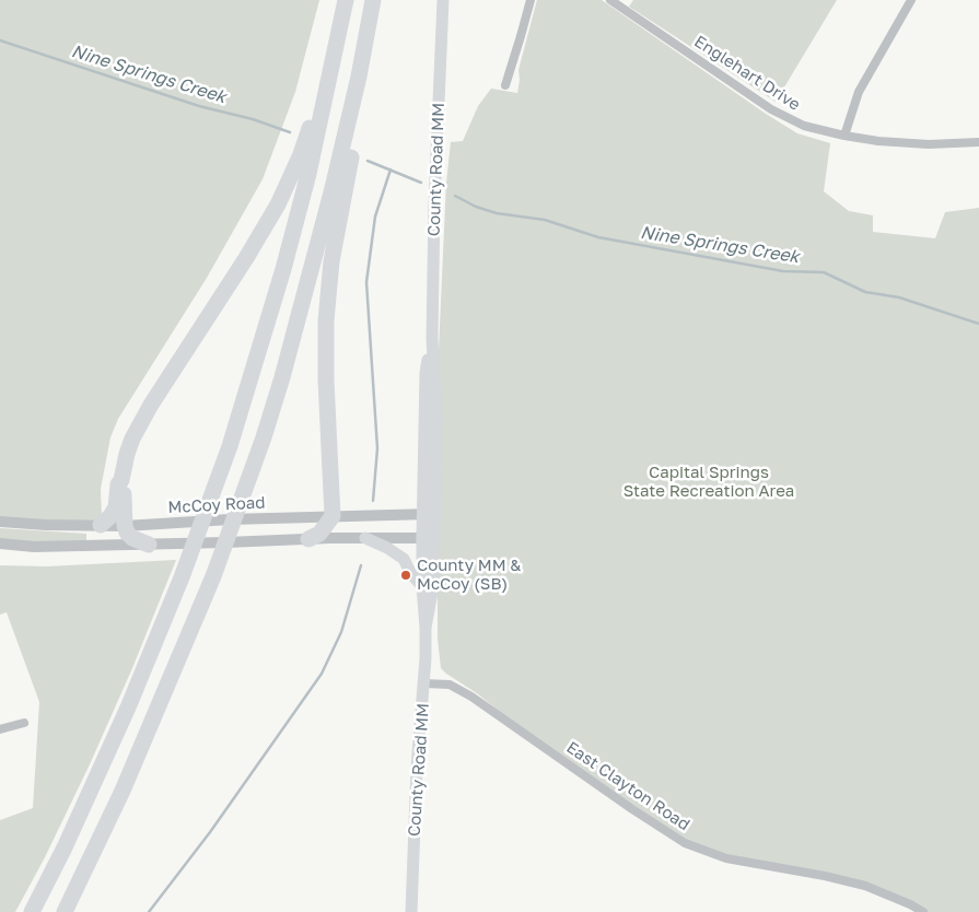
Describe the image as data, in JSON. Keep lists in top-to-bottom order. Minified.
{"streets":{"main road":["County Road MM"],"street":["Englehart Drive","McCoy Road","East Clayton Road"]},"crossings":[["County Road MM","McCoy Road"],["County Road MM","East Clayton Road"]],"water":["Nine Springs Creek"],"parks":["Capital Springs State Recreation Area"],"places":["County MM & McCoy (SB)"]}
